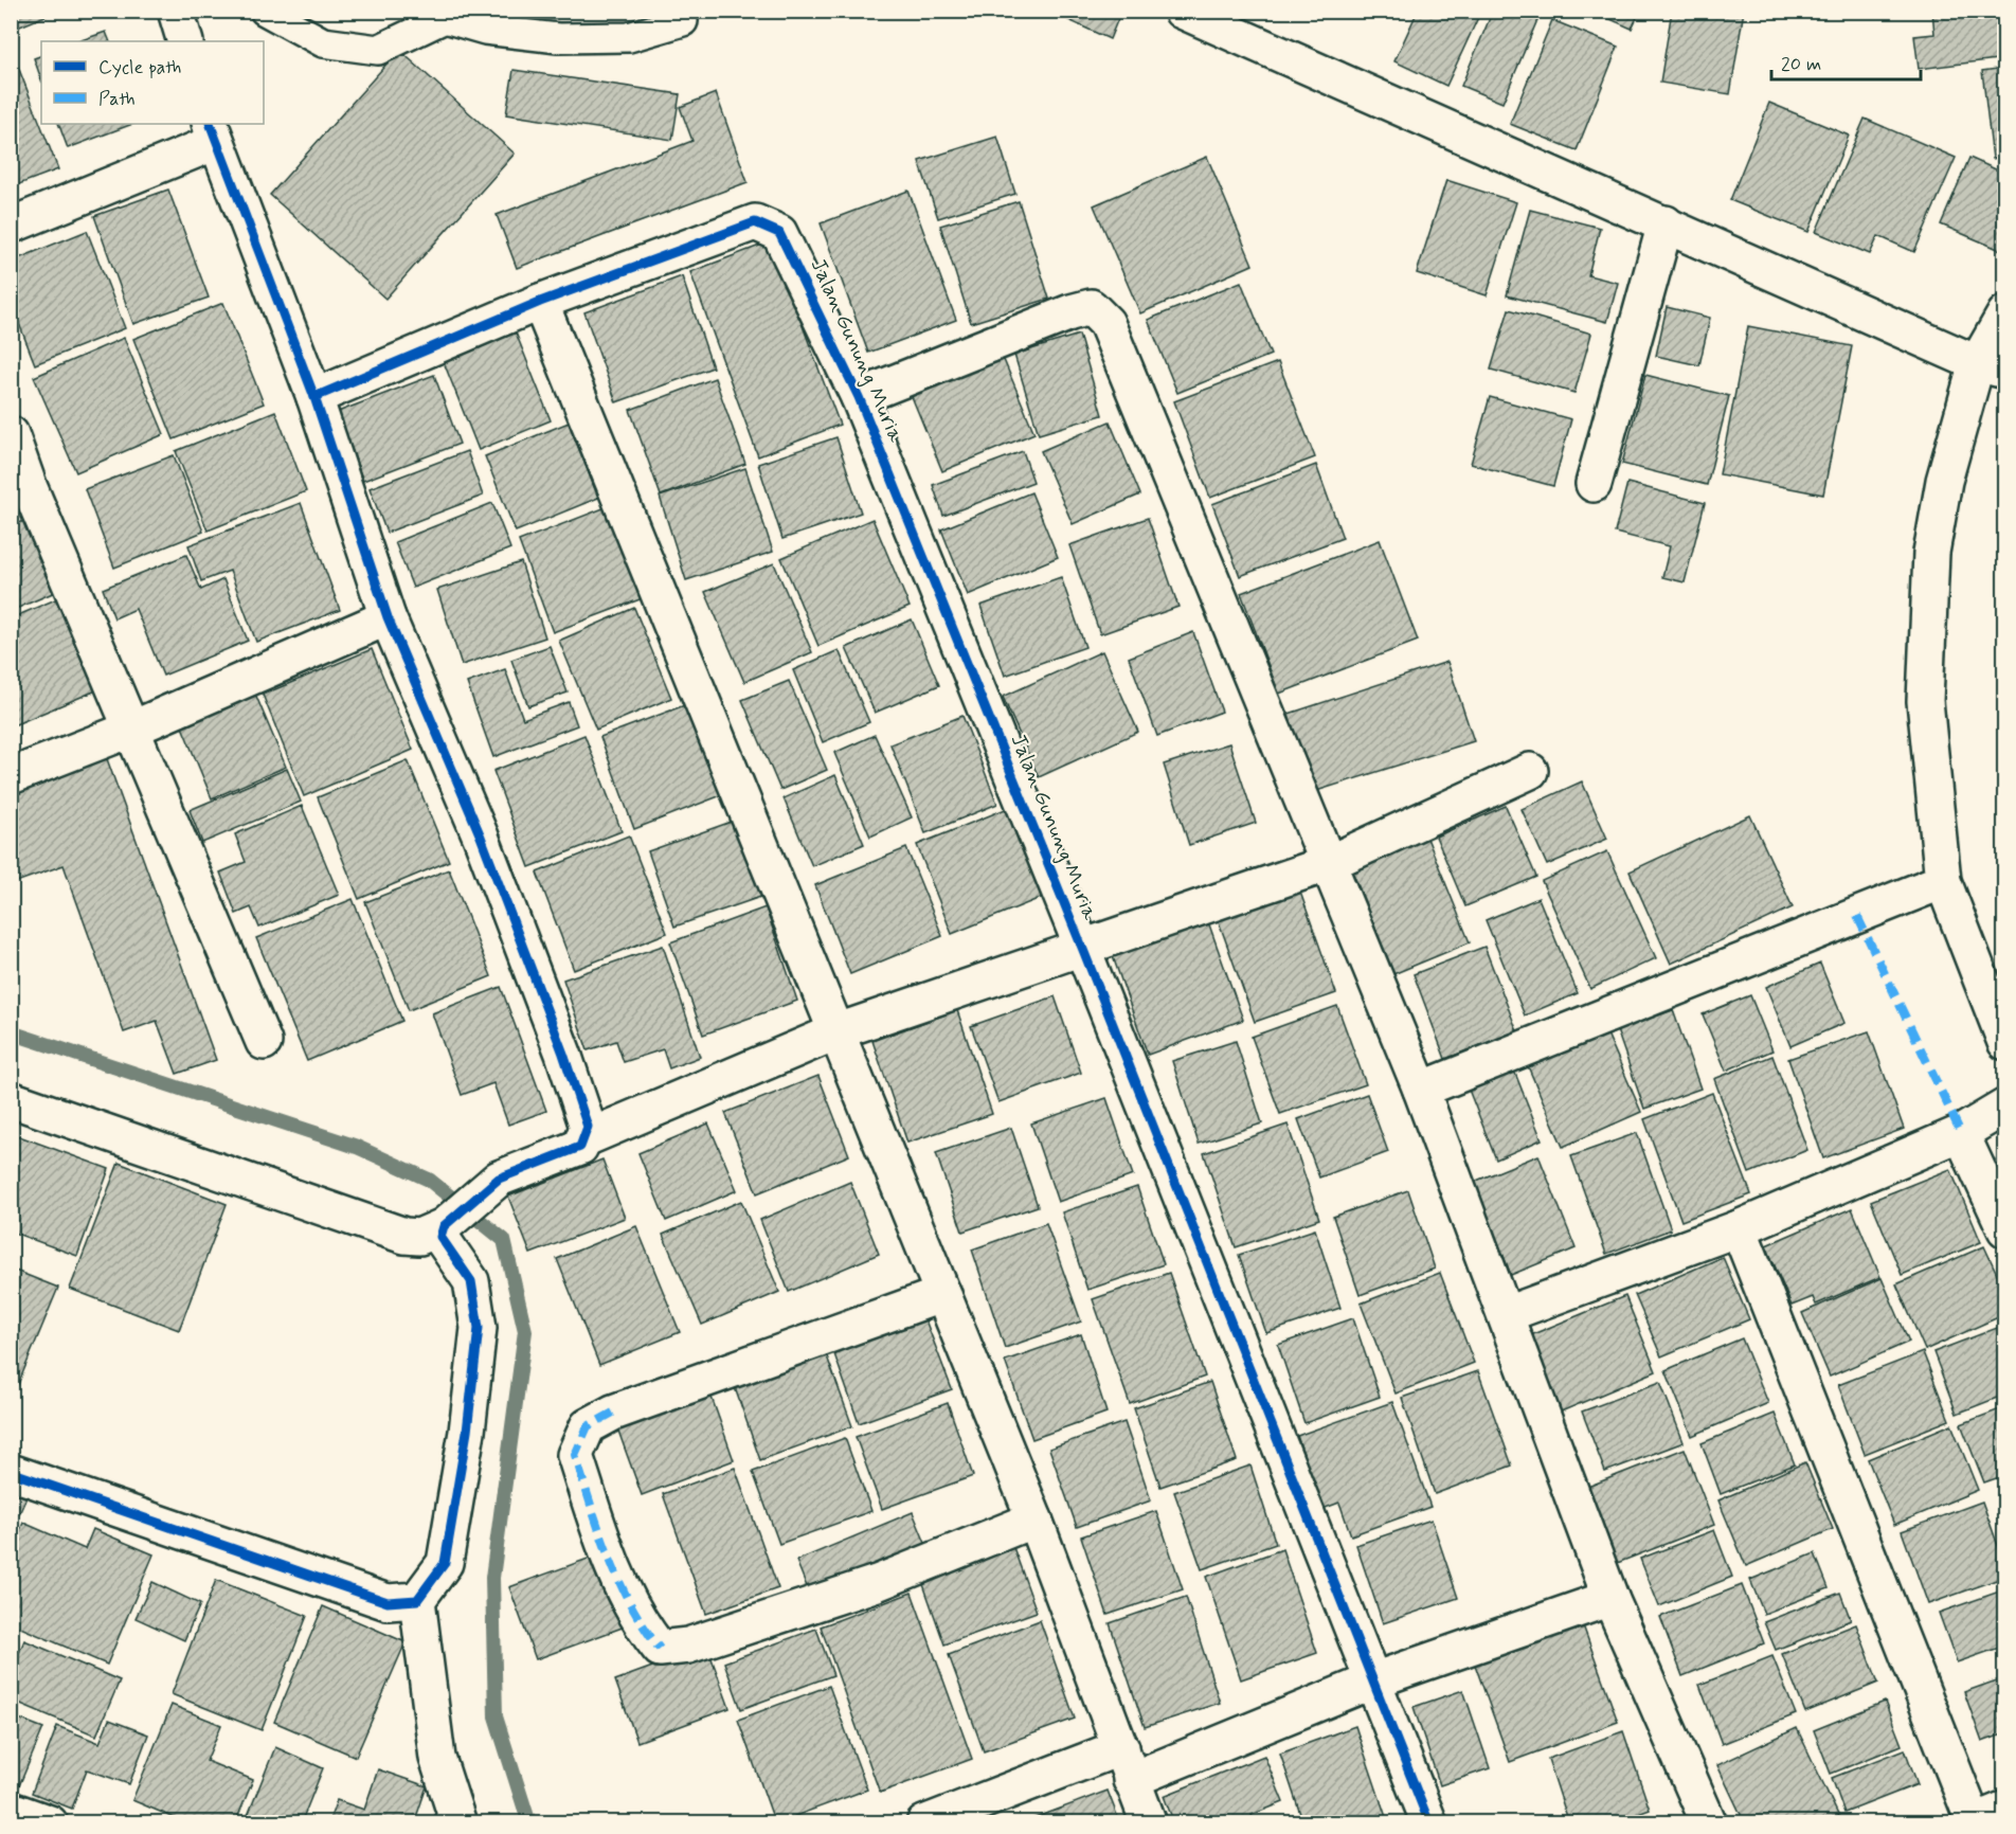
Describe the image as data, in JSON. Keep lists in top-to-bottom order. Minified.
{"streets":{"street":["Jalan Gunung Muria"]},"legend":["Cycle path","Path"],"scale_bar":"20 m"}
